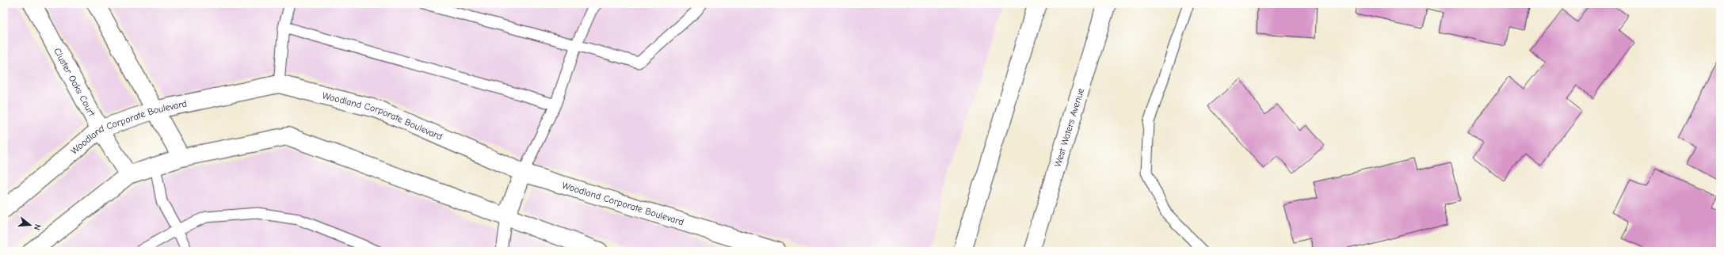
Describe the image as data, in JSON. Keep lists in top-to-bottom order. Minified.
{"streets":{"street":["Cluster Oaks Court","Woodland Corporate Boulevard","West Waters Avenue"]},"crossings":[["Cluster Oaks Court","Woodland Corporate Boulevard"]],"north":"right"}
